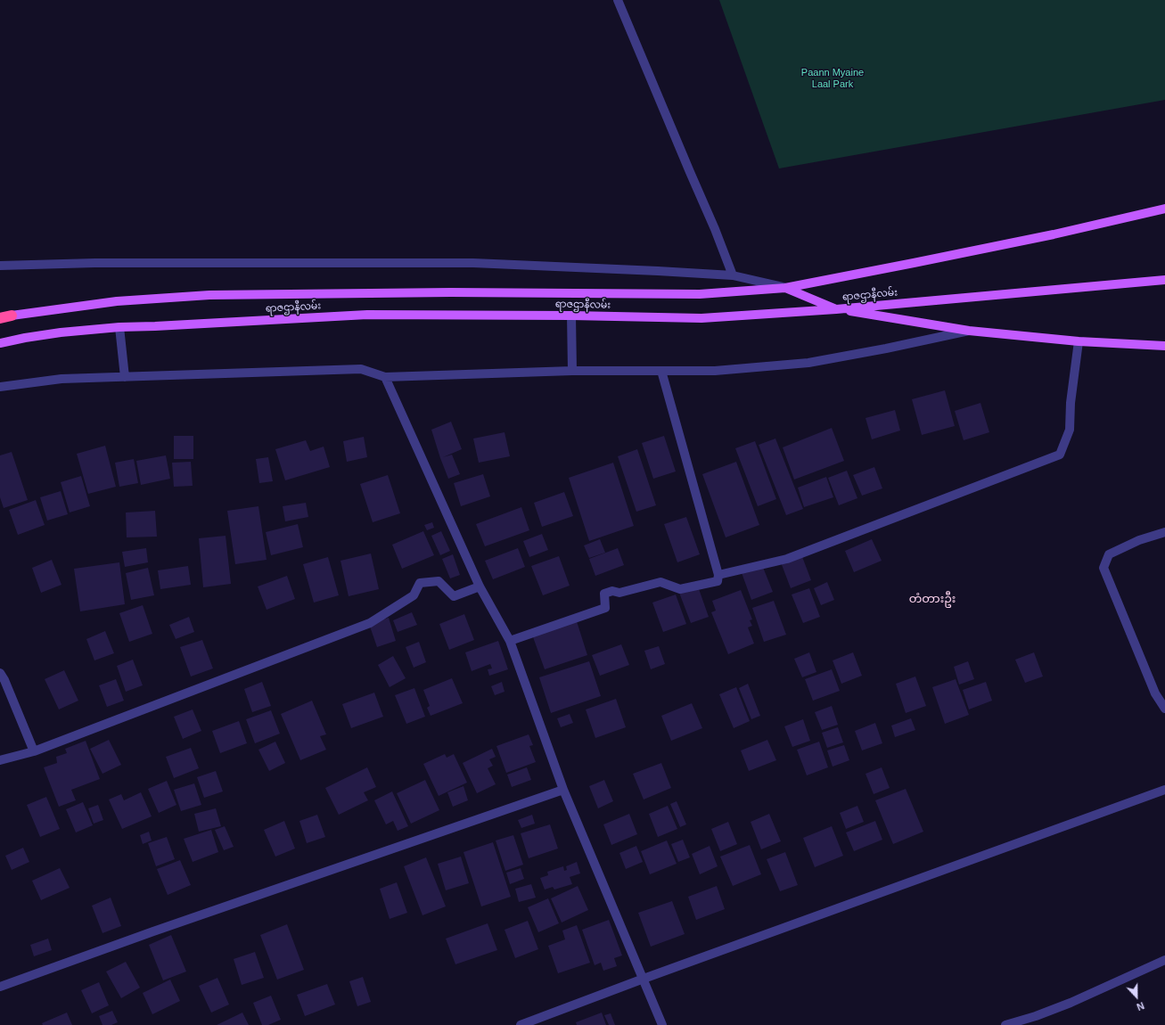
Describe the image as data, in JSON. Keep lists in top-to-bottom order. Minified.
{"streets":{"main road":["ရာဇဌာနီလမ်း"]},"districts":["တံတားဦး"],"parks":["Paann Myaine Laal Park"],"north":"bottom"}
